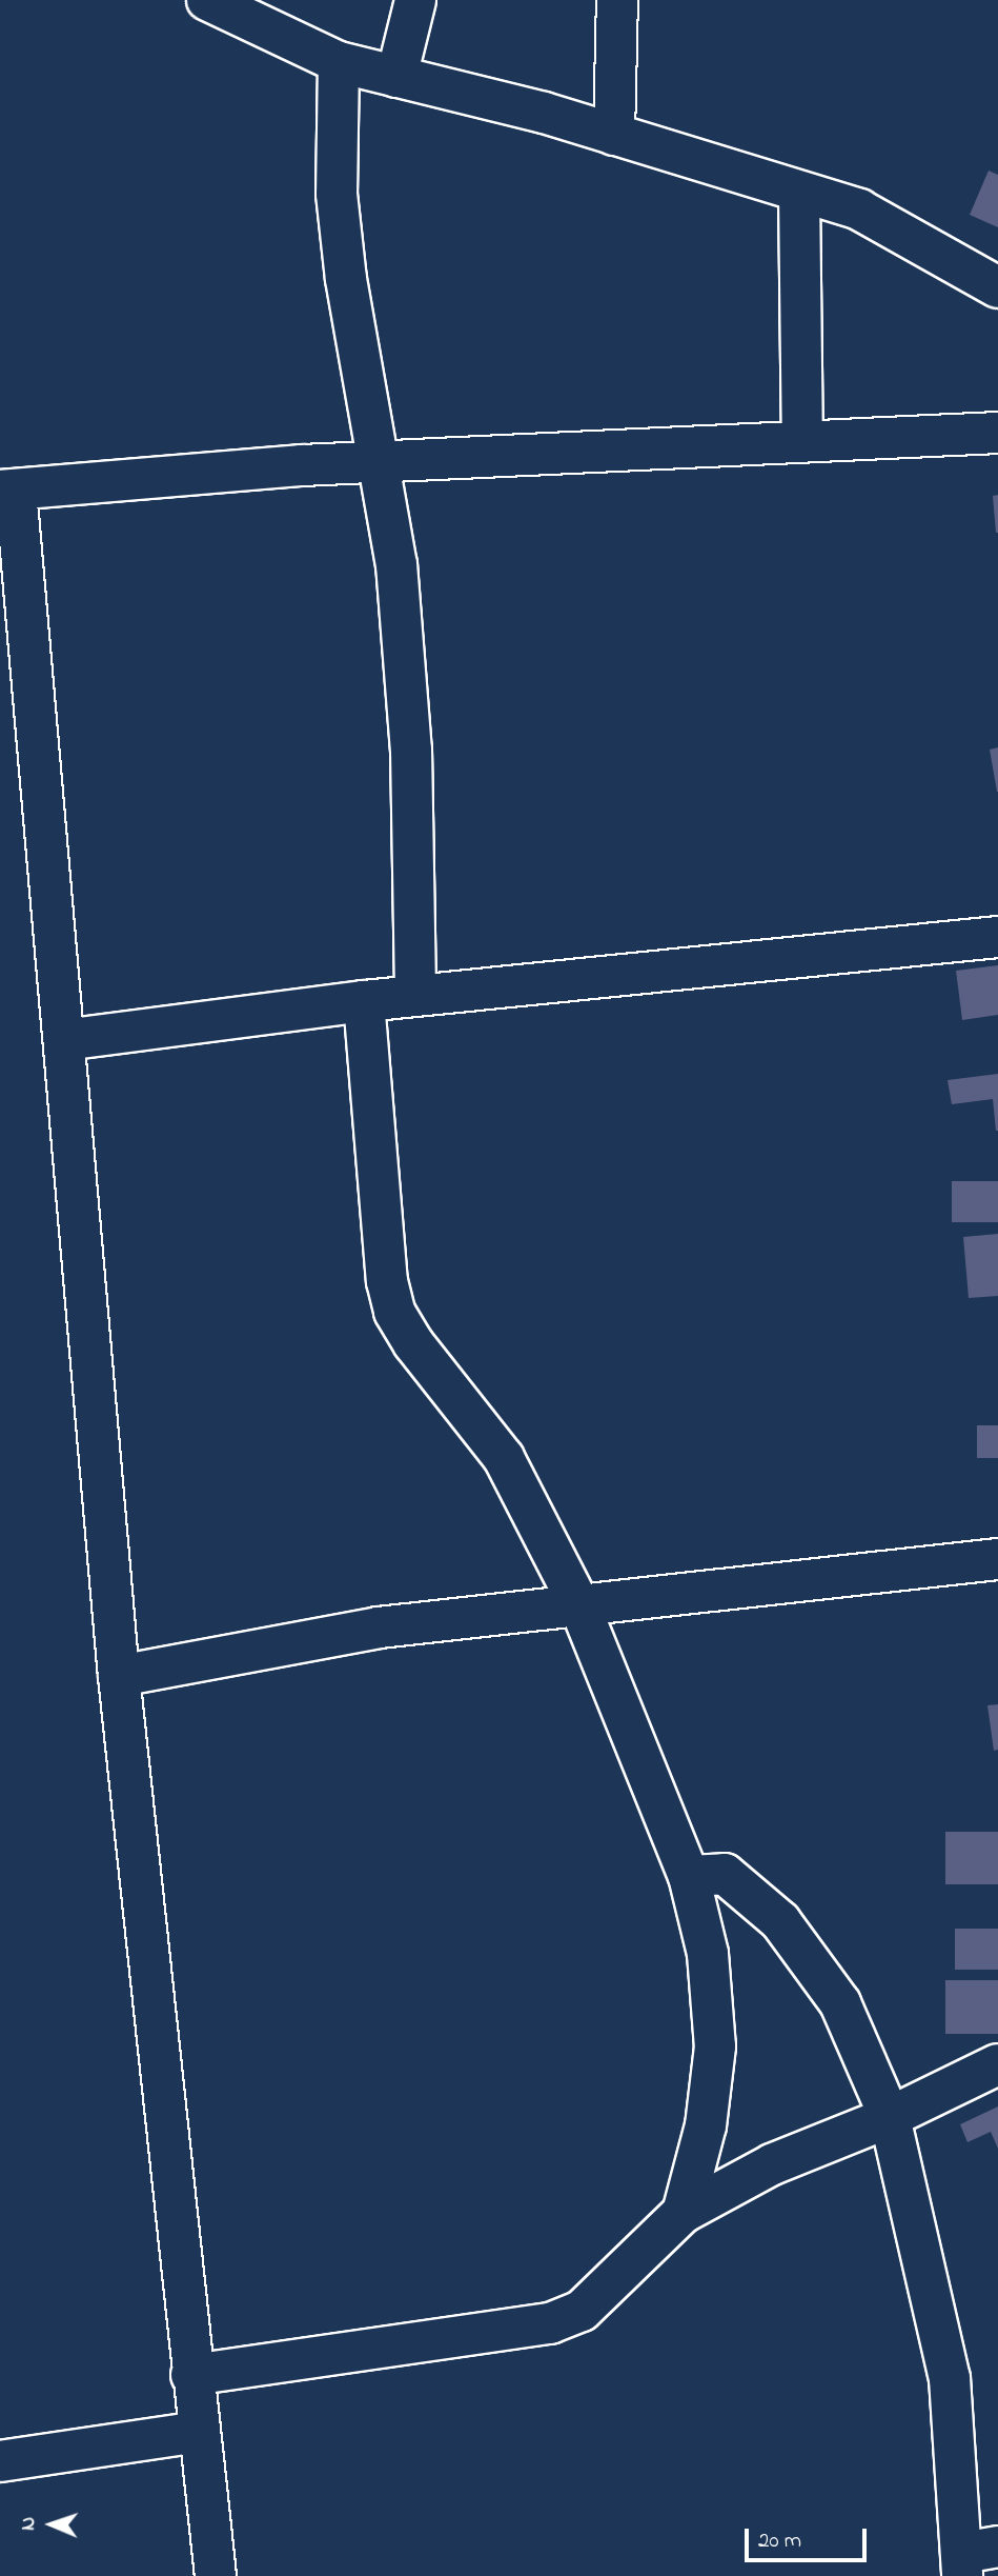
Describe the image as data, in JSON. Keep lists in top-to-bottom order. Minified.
{"scale_bar":"20 m","north":"left"}
